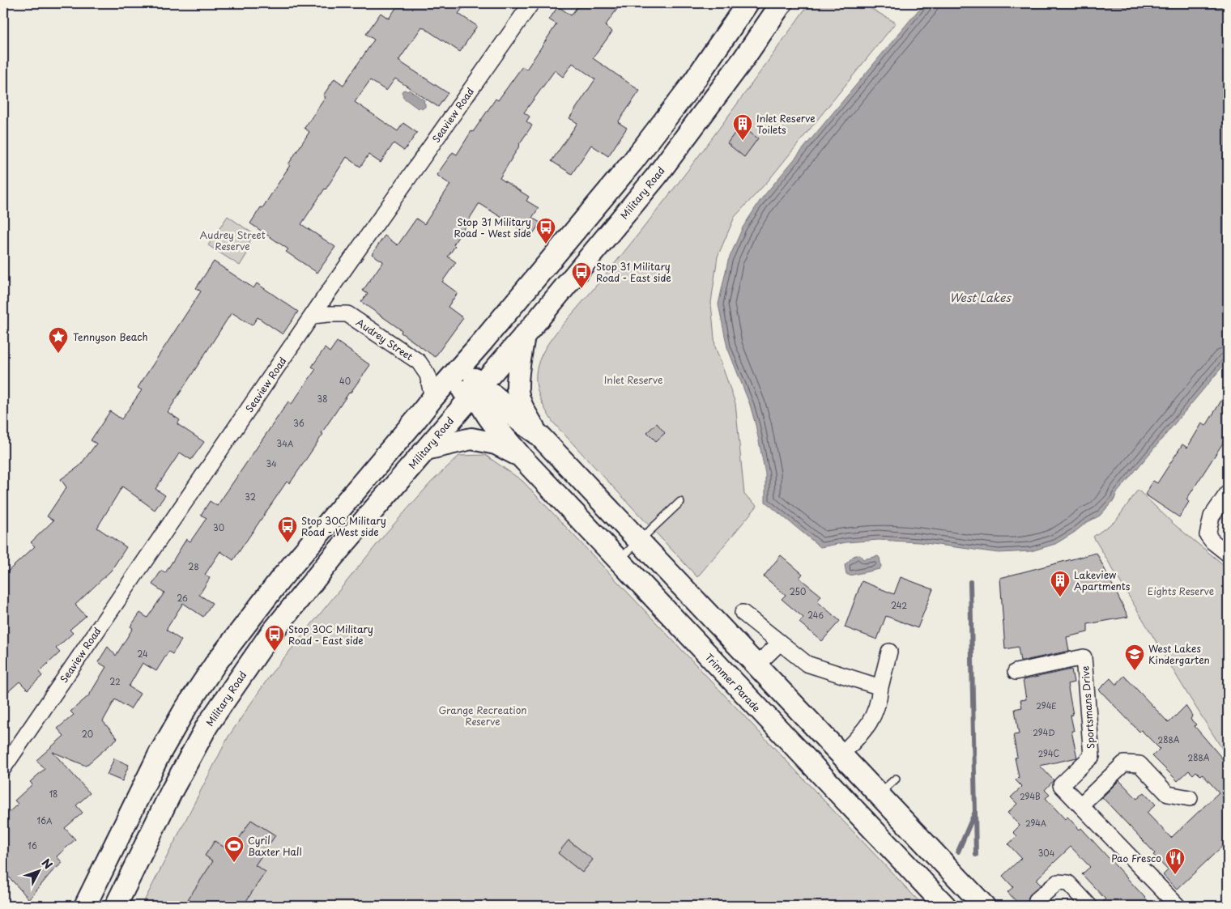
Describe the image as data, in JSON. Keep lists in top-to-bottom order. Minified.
{"streets":{"main road":["Military Road","Trimmer Parade"],"street":["Seaview Road","Audrey Street","Sportsmans Drive"]},"crossings":[["Seaview Road","Audrey Street"],["Military Road","Trimmer Parade"]],"water":["West Lakes"],"parks":["Audrey Street Reserve","Inlet Reserve","Eights Reserve","Grange Recreation Reserve"],"places":{"building":["Inlet Reserve Toilets","Lakeview Apartments"],"bus stop":["Stop 31 Military Road - West side","Stop 31 Military Road - East side","Stop 30C Military Road - West side","Stop 30C Military Road - East side"],"place":["Tennyson Beach"],"school or university":["West Lakes Kindergarten"],"sports":["Cyril Baxter Hall"],"restaurant":["Pao Fresco"]},"house_numbers":["40","38","36","34A","34","32","30","28","250","26","242","246","24","22","294E","294D","20","288A","294C","288A","18","294B","16A","294A","16","304"],"north":"top right"}
